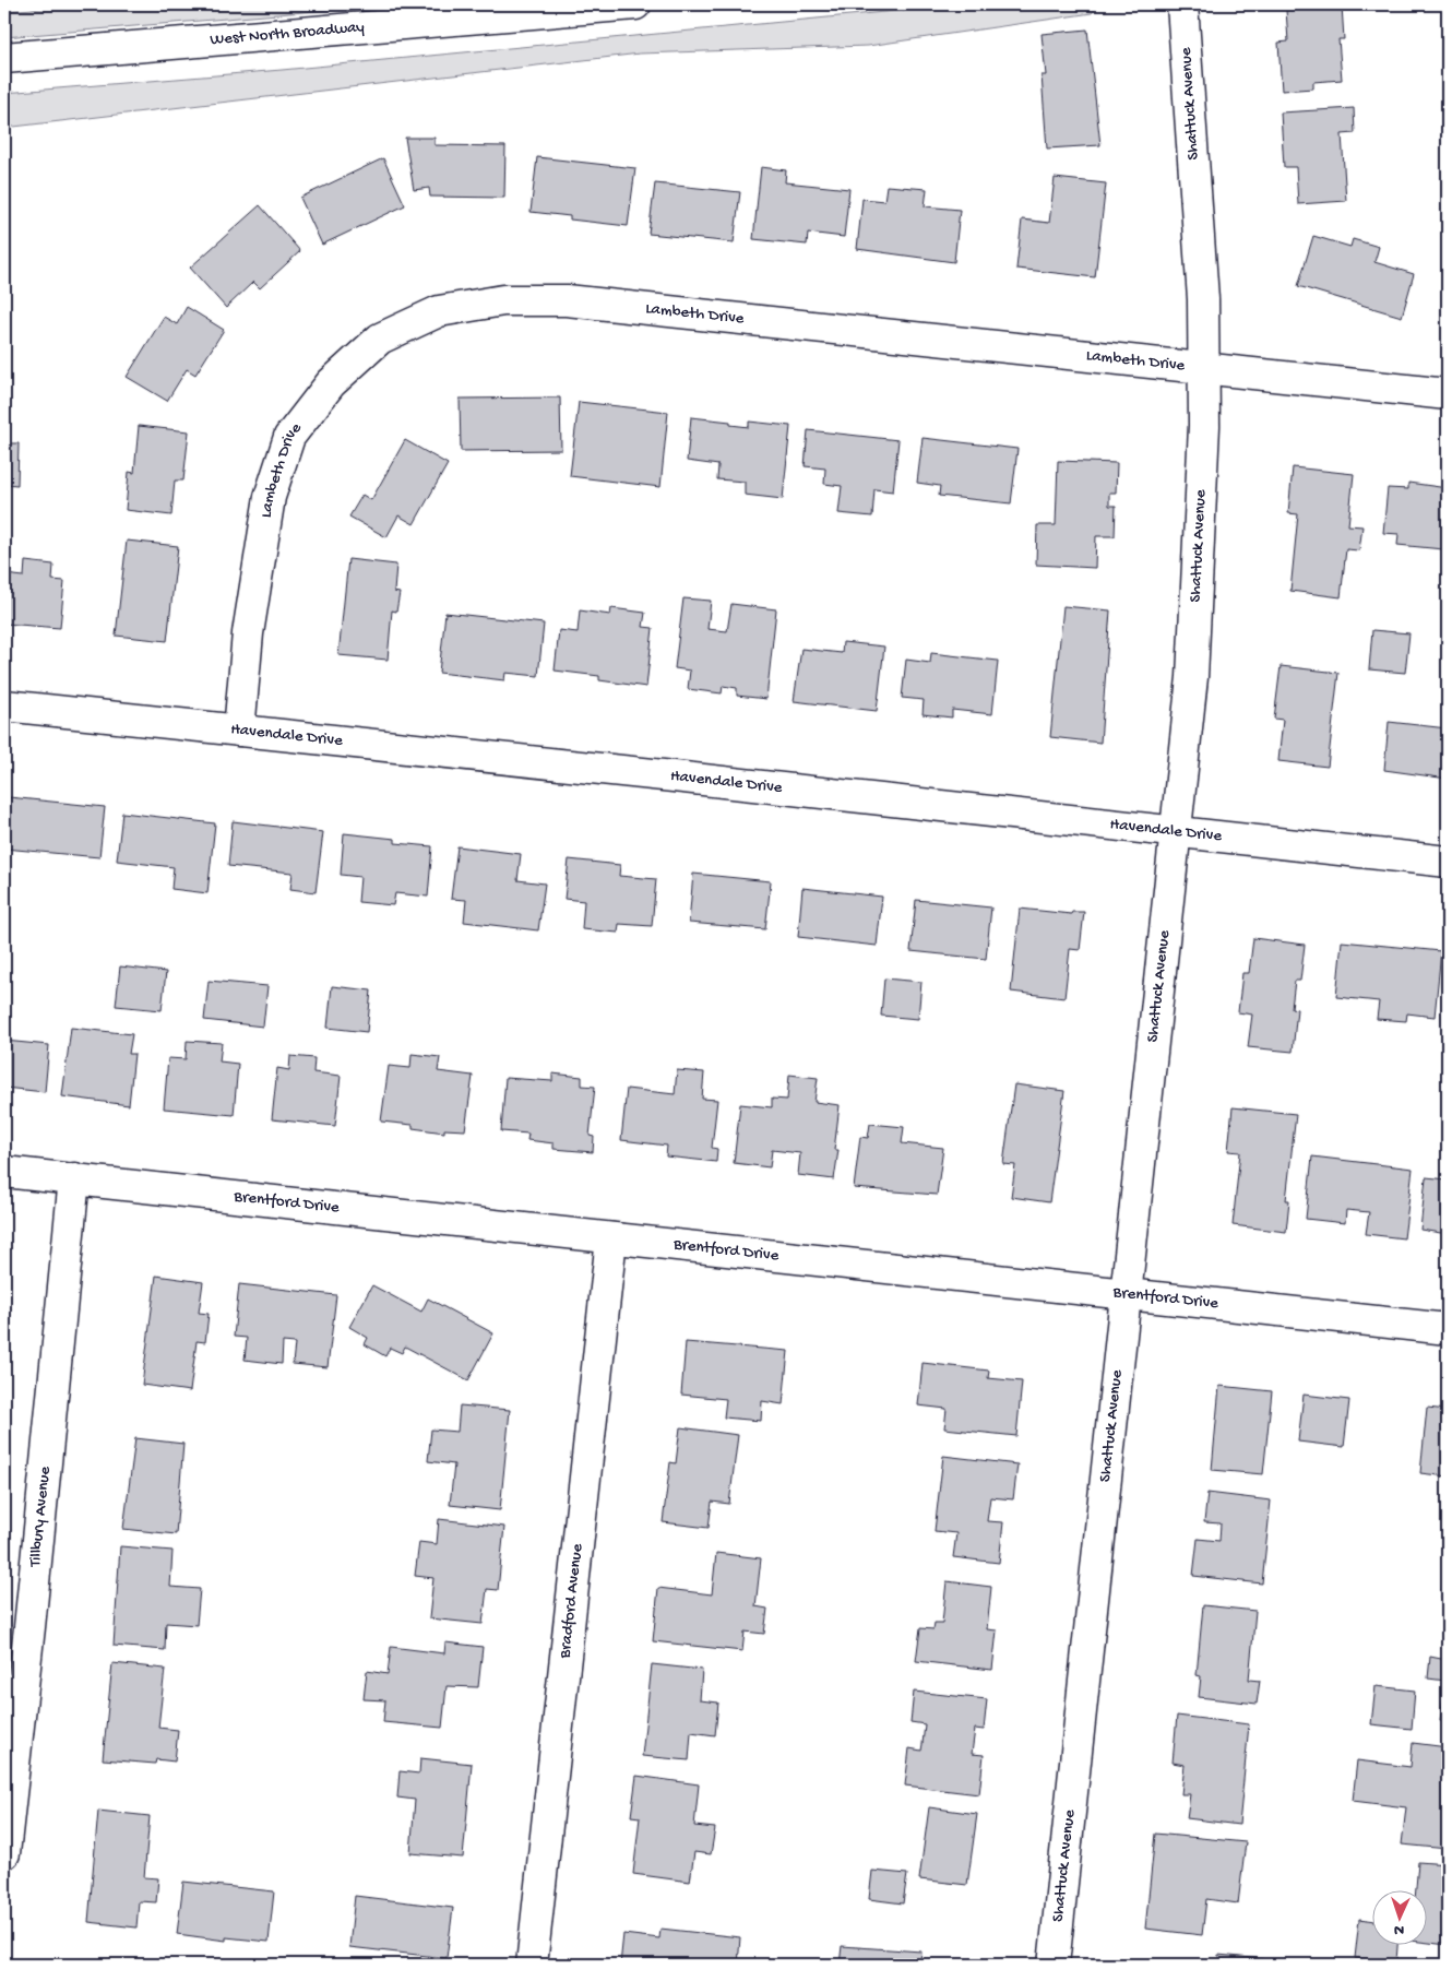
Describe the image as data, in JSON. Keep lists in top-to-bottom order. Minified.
{"streets":{"street":["West North Broadway","Shattuck Avenue","Lambeth Drive","Havendale Drive","Brentford Drive","Tillbury Avenue","Bradford Avenue"]},"crossings":[["Shattuck Avenue","Lambeth Drive"],["Shattuck Avenue","Havendale Drive"],["Shattuck Avenue","Brentford Drive"],["Lambeth Drive","Havendale Drive"],["Brentford Drive","Tillbury Avenue"],["Brentford Drive","Bradford Avenue"]],"north":"bottom"}
